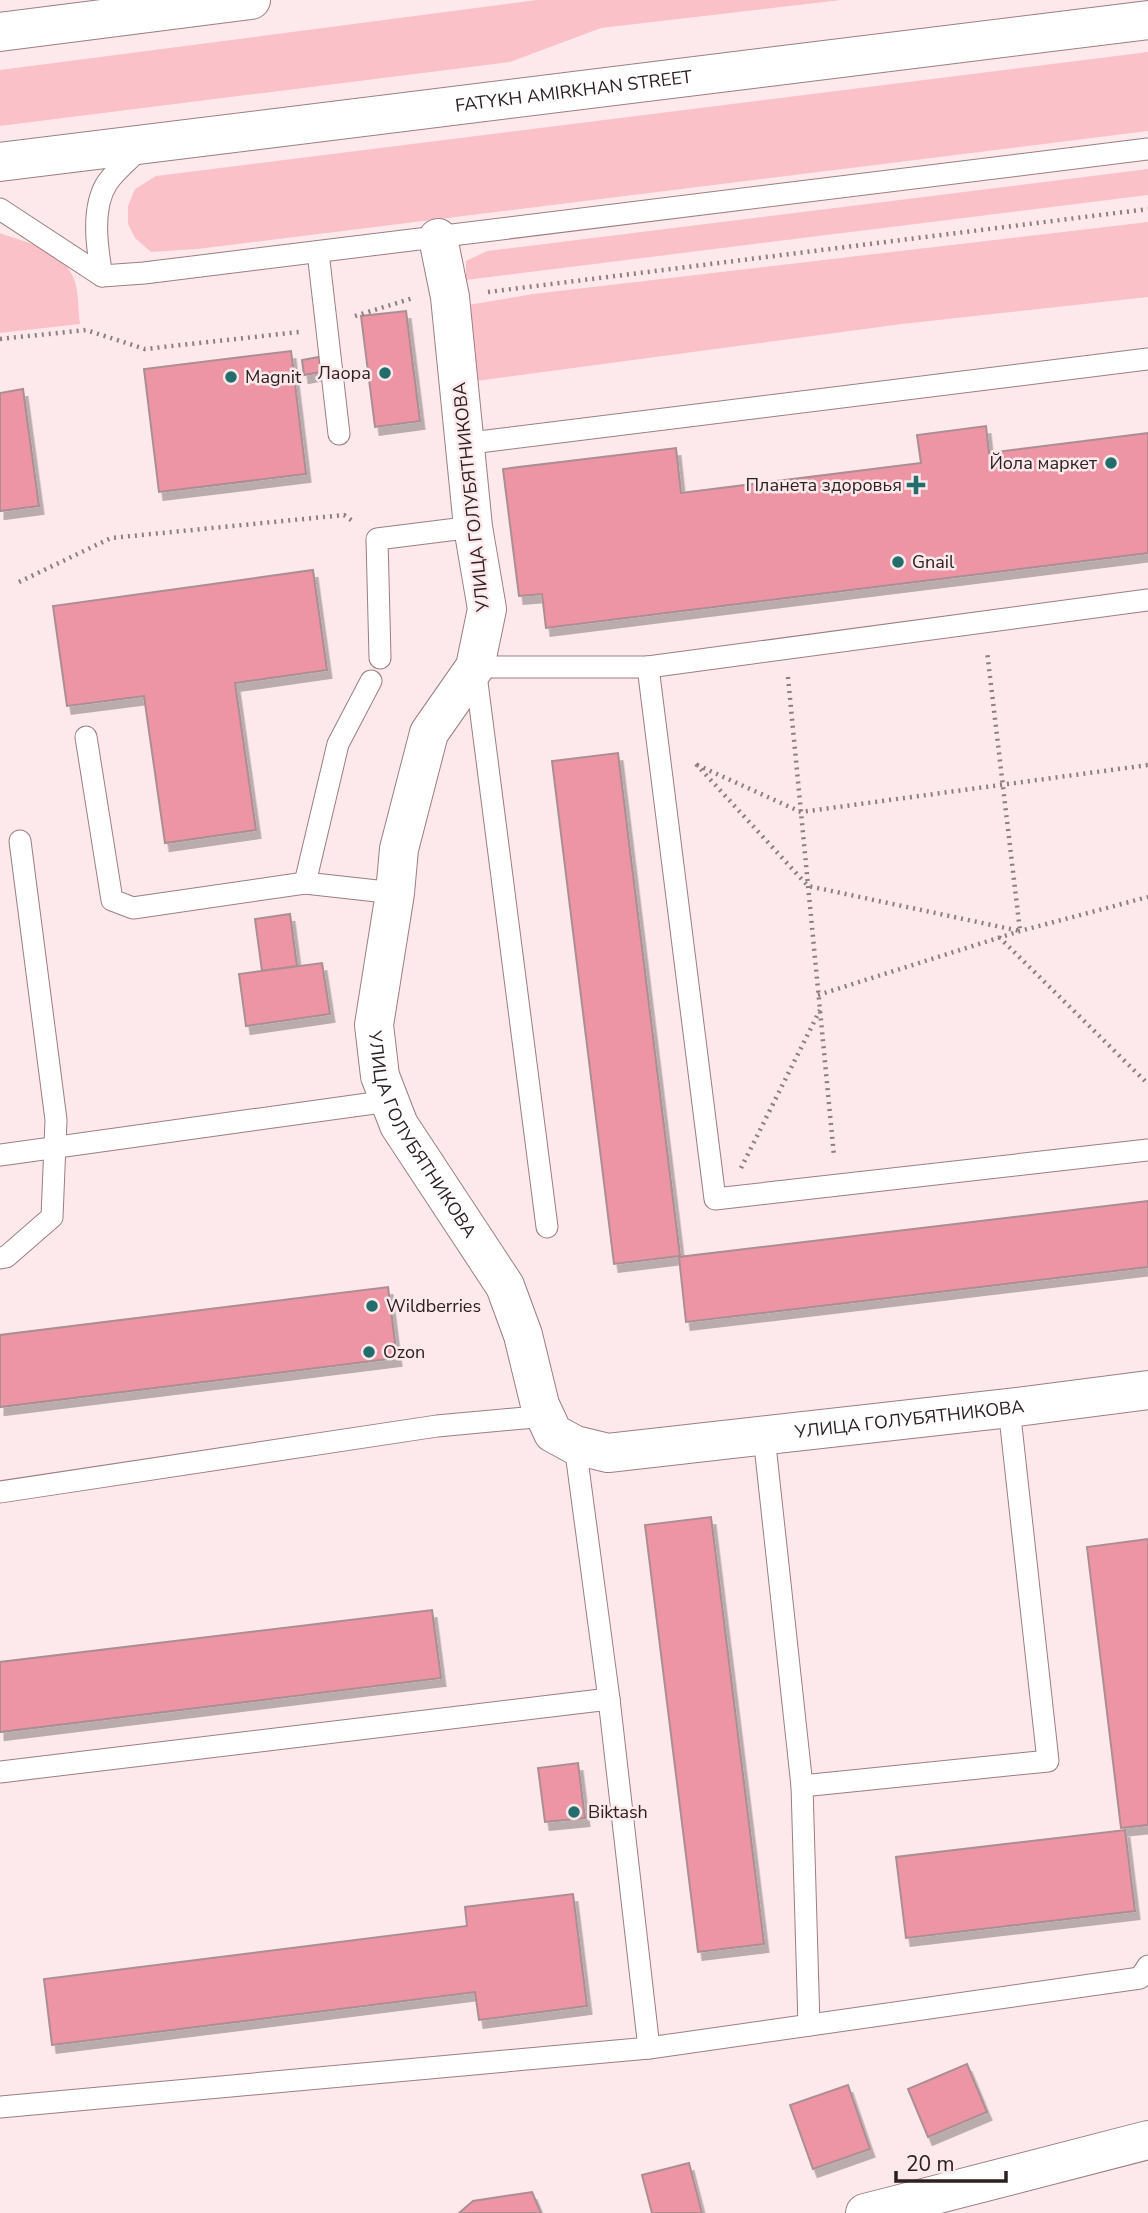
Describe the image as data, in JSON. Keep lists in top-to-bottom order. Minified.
{"streets":{"street":["FATYKH AMIRKHAN STREET","УЛИЦА ГОЛУБЯТНИКОВА"]},"places":{"other":["Лаора","Magnit","Йола маркет","Gnail","Wildberries","Ozon","Biktash"],"health":["Планета здоровья"]},"scale_bar":"20 m"}
